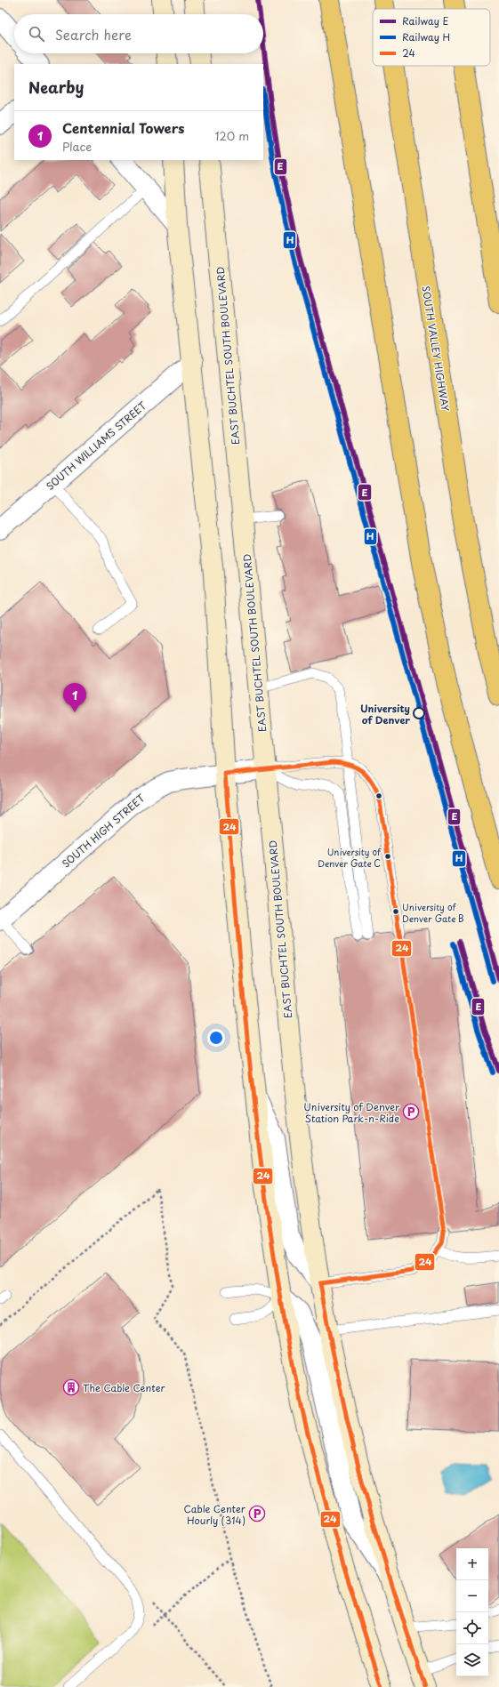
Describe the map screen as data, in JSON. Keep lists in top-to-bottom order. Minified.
{"streets":{"highway":["SOUTH VALLEY HIGHWAY"],"main road":["EAST BUCHTEL SOUTH BOULEVARD"],"street":["SOUTH WILLIAMS STREET","SOUTH HIGH STREET"]},"crossings":[["EAST BUCHTEL SOUTH BOULEVARD","SOUTH HIGH STREET"]],"places":{"other":["University of Denver","University of Denver Gate C","University of Denver Gate B"],"parking":["University of Denver Station Park-n-Ride","Cable Center Hourly (314)"],"building":["The Cable Center"]},"lines":["rail line E","rail line H","transit line 24"],"legend":["Railway E","Railway H","24"],"page":{"search":"Search here","heading":"Nearby","list":[{"mark":"1","name":"Centennial Towers","note":"Place","value":"120 m"}],"pins":"1","map_buttons":["+","−"]}}
